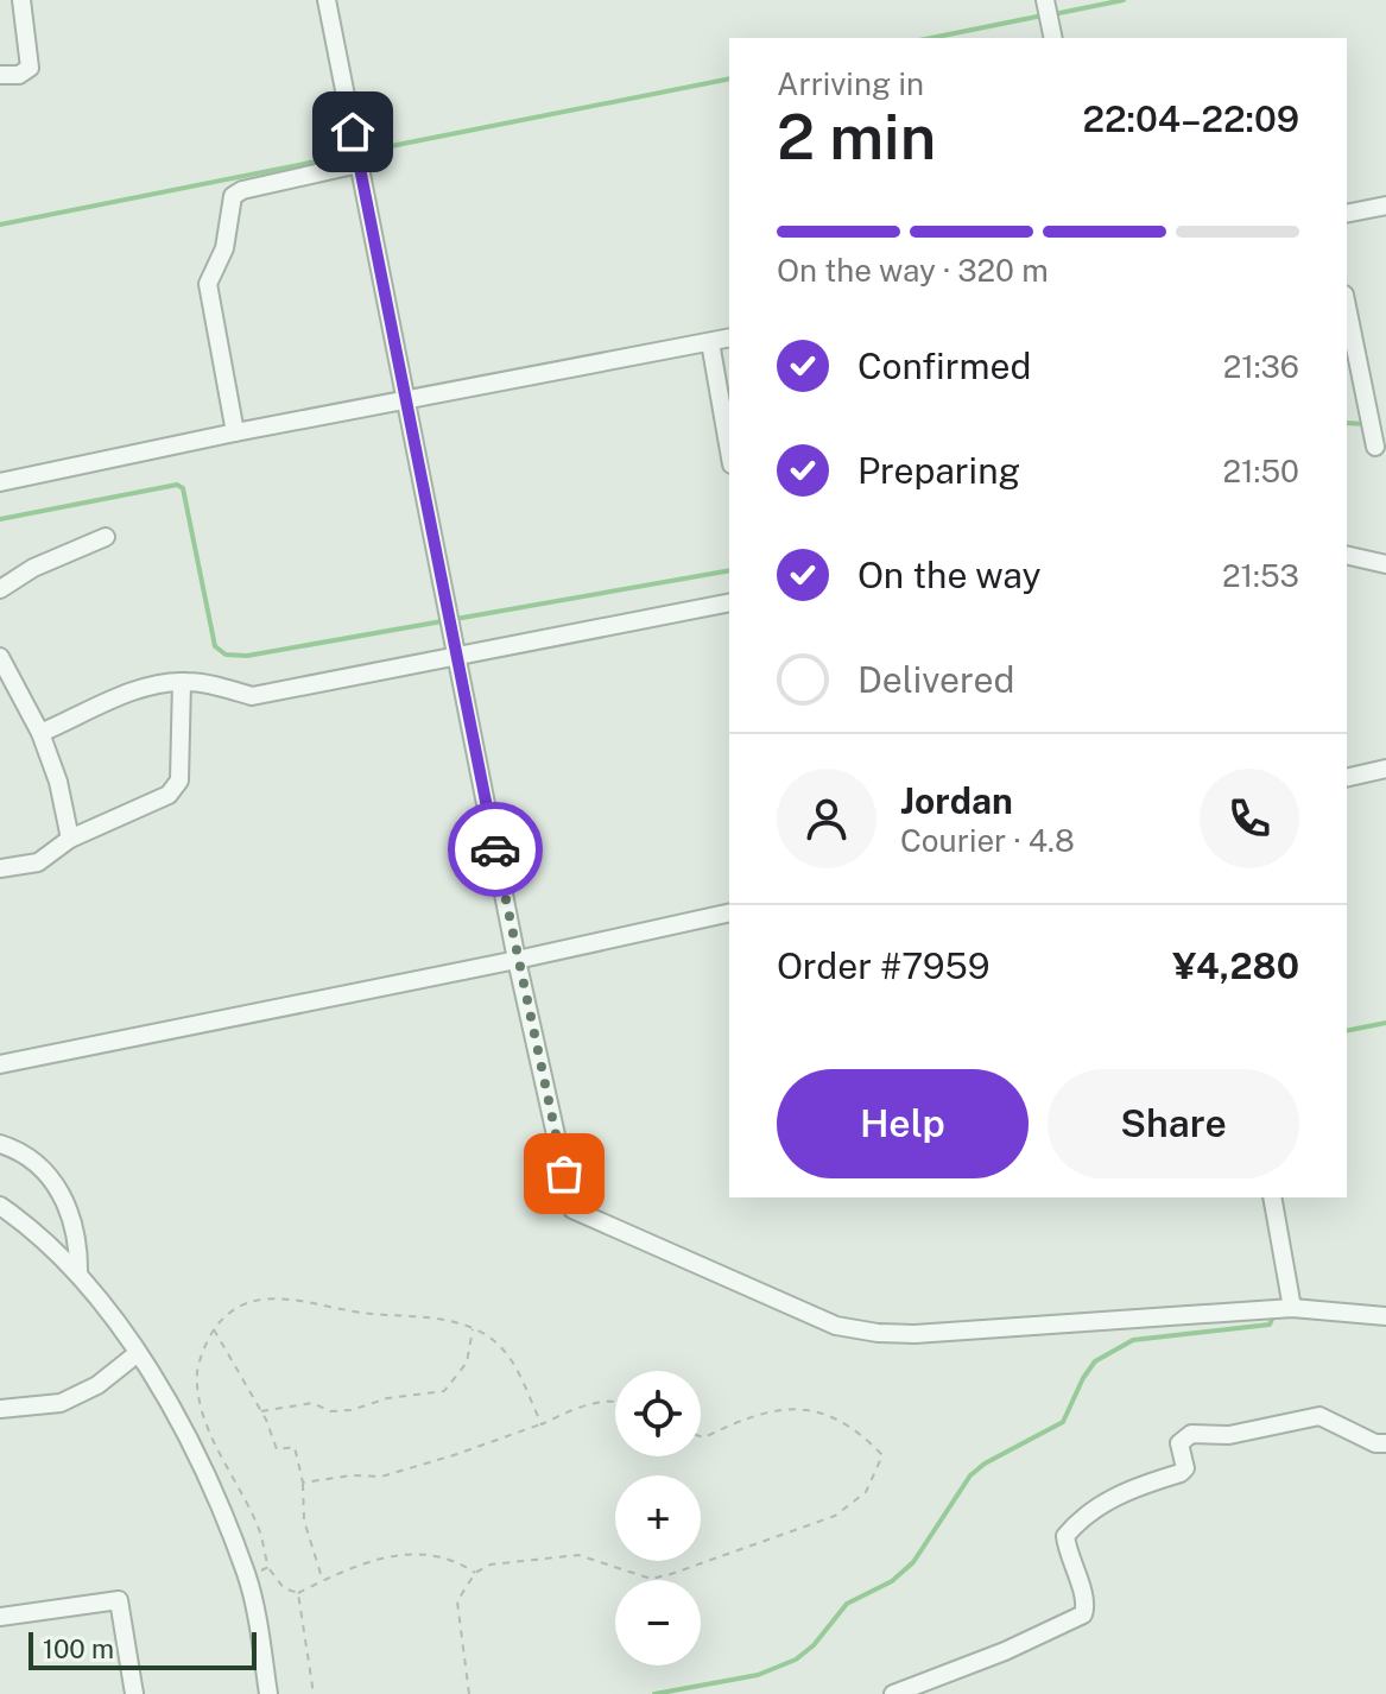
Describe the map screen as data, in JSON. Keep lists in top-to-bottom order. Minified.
{"scale_bar":"100 m","page":{"heading":["2 min","Arriving in","22:04–22:09"],"panel":["Jordan","Courier · 4.8","Order #7959","¥4,280"],"bar":"On the way · 320 m","list":[["Confirmed","21:36"],["Preparing","21:50"],["On the way","21:53"],"Delivered"],"buttons":["Help","Share"],"map_buttons":["+","−"],"scale":"100 m"}}
